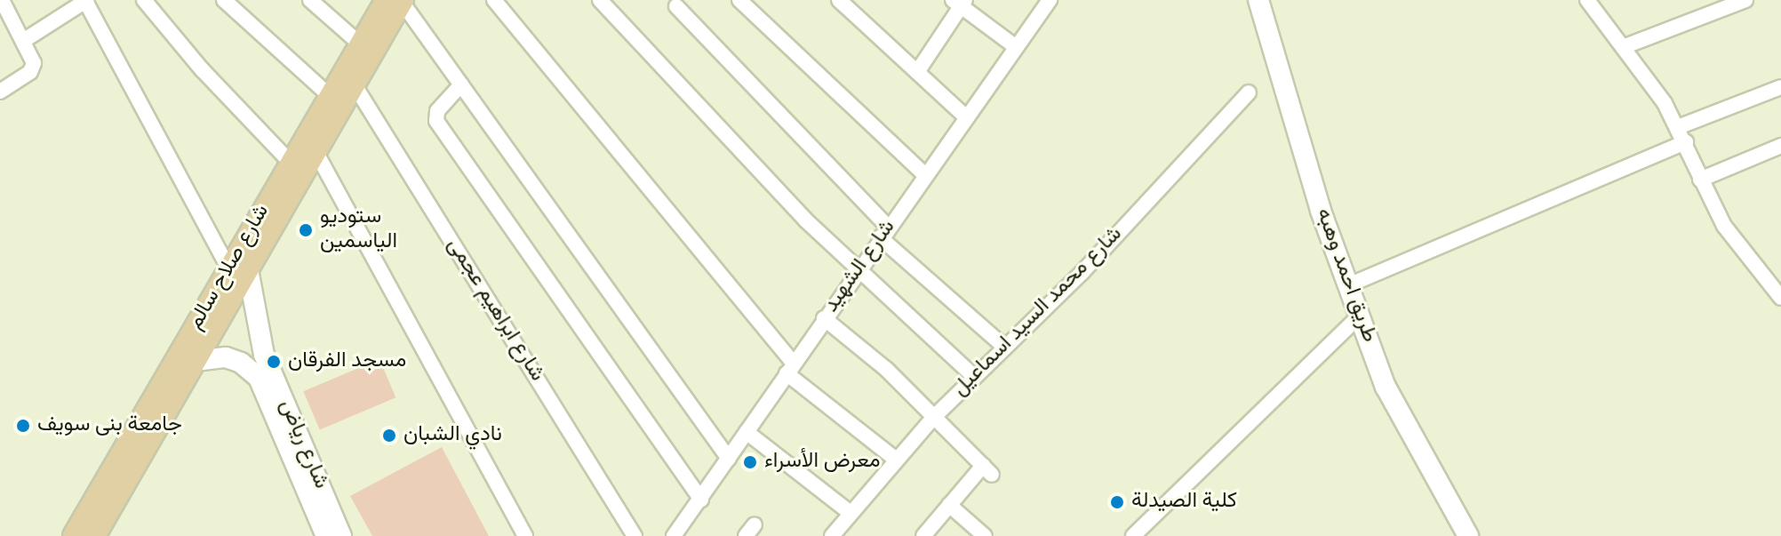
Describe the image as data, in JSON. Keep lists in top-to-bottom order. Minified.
{"streets":{"main road":["شارع صلاح سالم"],"street":["شارع الشهيد","طريق احمد وهبه","شارع ابراهيم عجمى","شارع محمد السيد اسماعيل","شارع رياض"]},"crossings":[["شارع صلاح سالم","شارع ابراهيم عجمى"],["شارع صلاح سالم","شارع رياض"]],"places":["ستوديو الياسمين","مسجد الفرقان","جامعة بنى سويف","نادي الشبان","معرض الأسراء","كلية الصيدلة"]}
